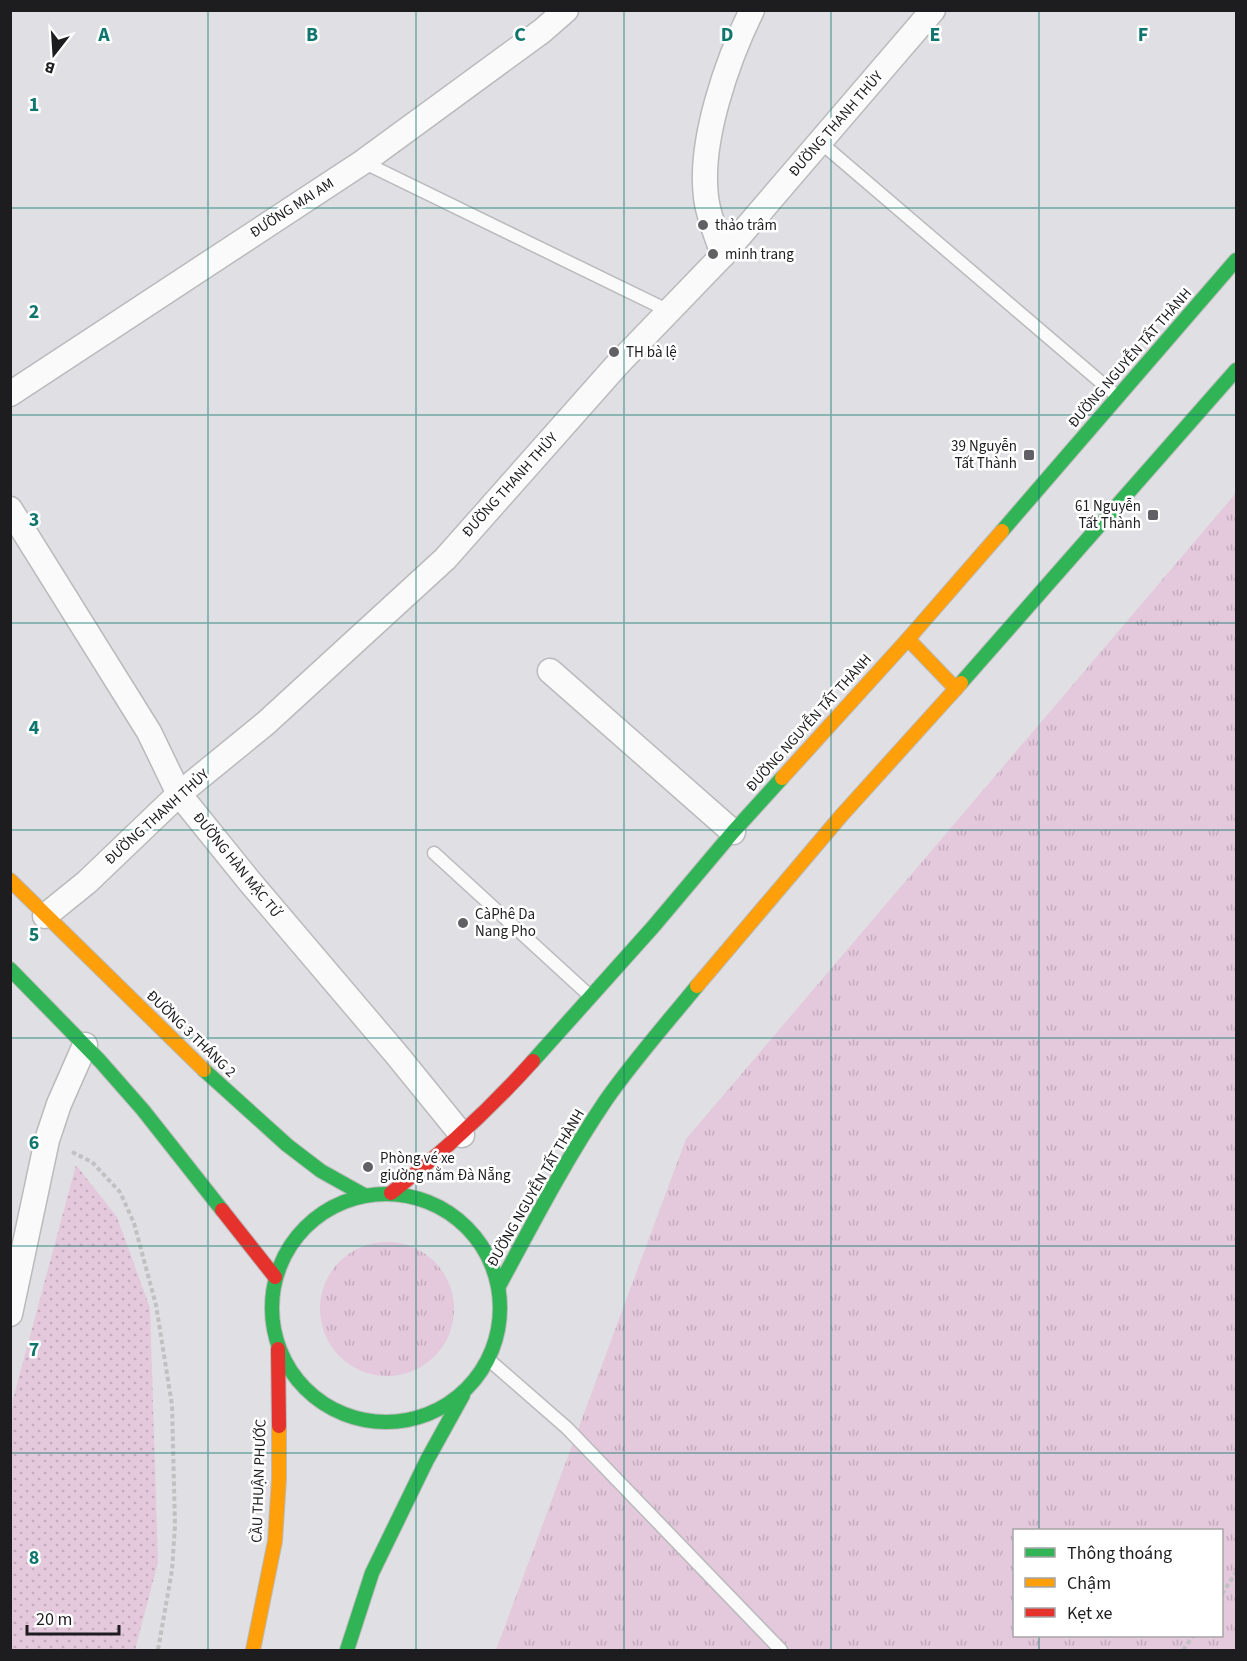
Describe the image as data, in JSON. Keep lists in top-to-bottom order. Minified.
{"streets":{"main road":["ĐƯỜNG NGUYỄN TẤT THÀNH","ĐƯỜNG 3 THÁNG 2","CẦU THUẬN PHƯỚC"],"street":["ĐƯỜNG THANH THỦY","ĐƯỜNG MAI AM","ĐƯỜNG HÀN MẶC TỬ"]},"crossings":[["ĐƯỜNG THANH THỦY","ĐƯỜNG HÀN MẶC TỬ"],["ĐƯỜNG THANH THỦY","ĐƯỜNG 3 THÁNG 2"],["ĐƯỜNG NGUYỄN TẤT THÀNH","ĐƯỜNG HÀN MẶC TỬ"]],"places":{"other":["thảo trâm","minh trang","TH bà lệ","CàPhê Da Nang Pho","Phòng vé xe giường nằm Đà Nẵng"],"transit":["39 Nguyễn Tất Thành","61 Nguyễn Tất Thành"]},"legend":["Thông thoáng","Chậm","Kẹt xe"],"scale_bar":"20 m","north":"bottom","grid":{"columns":["A","B","C","D","E","F"],"rows":["1","2","3","4","5","6","7","8"]}}
